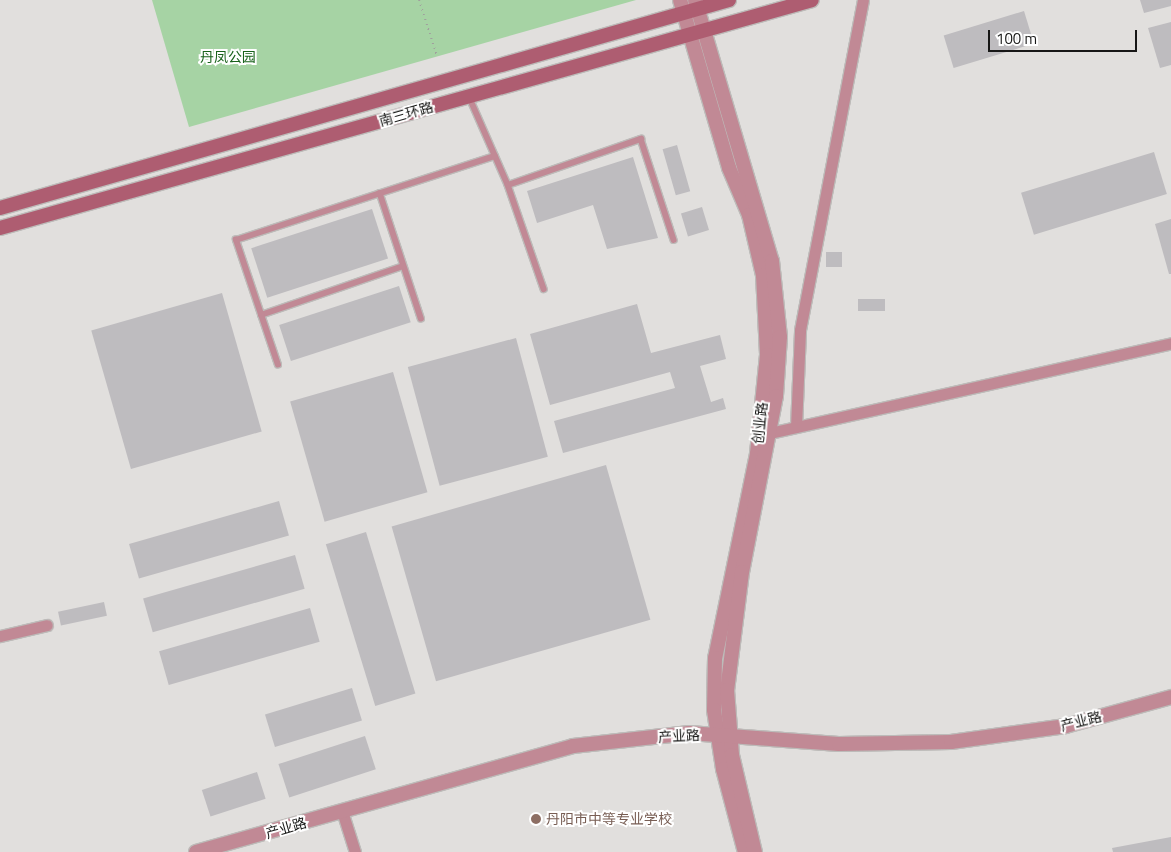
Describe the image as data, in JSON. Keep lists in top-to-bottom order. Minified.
{"streets":{"main road":["南三环路"],"street":["创业路","产业路"]},"crossings":[["南三环路","创业路"],["创业路","产业路"]],"parks":["丹凤公园"],"places":["丹阳市中等专业学校"],"scale_bar":"100 m"}
